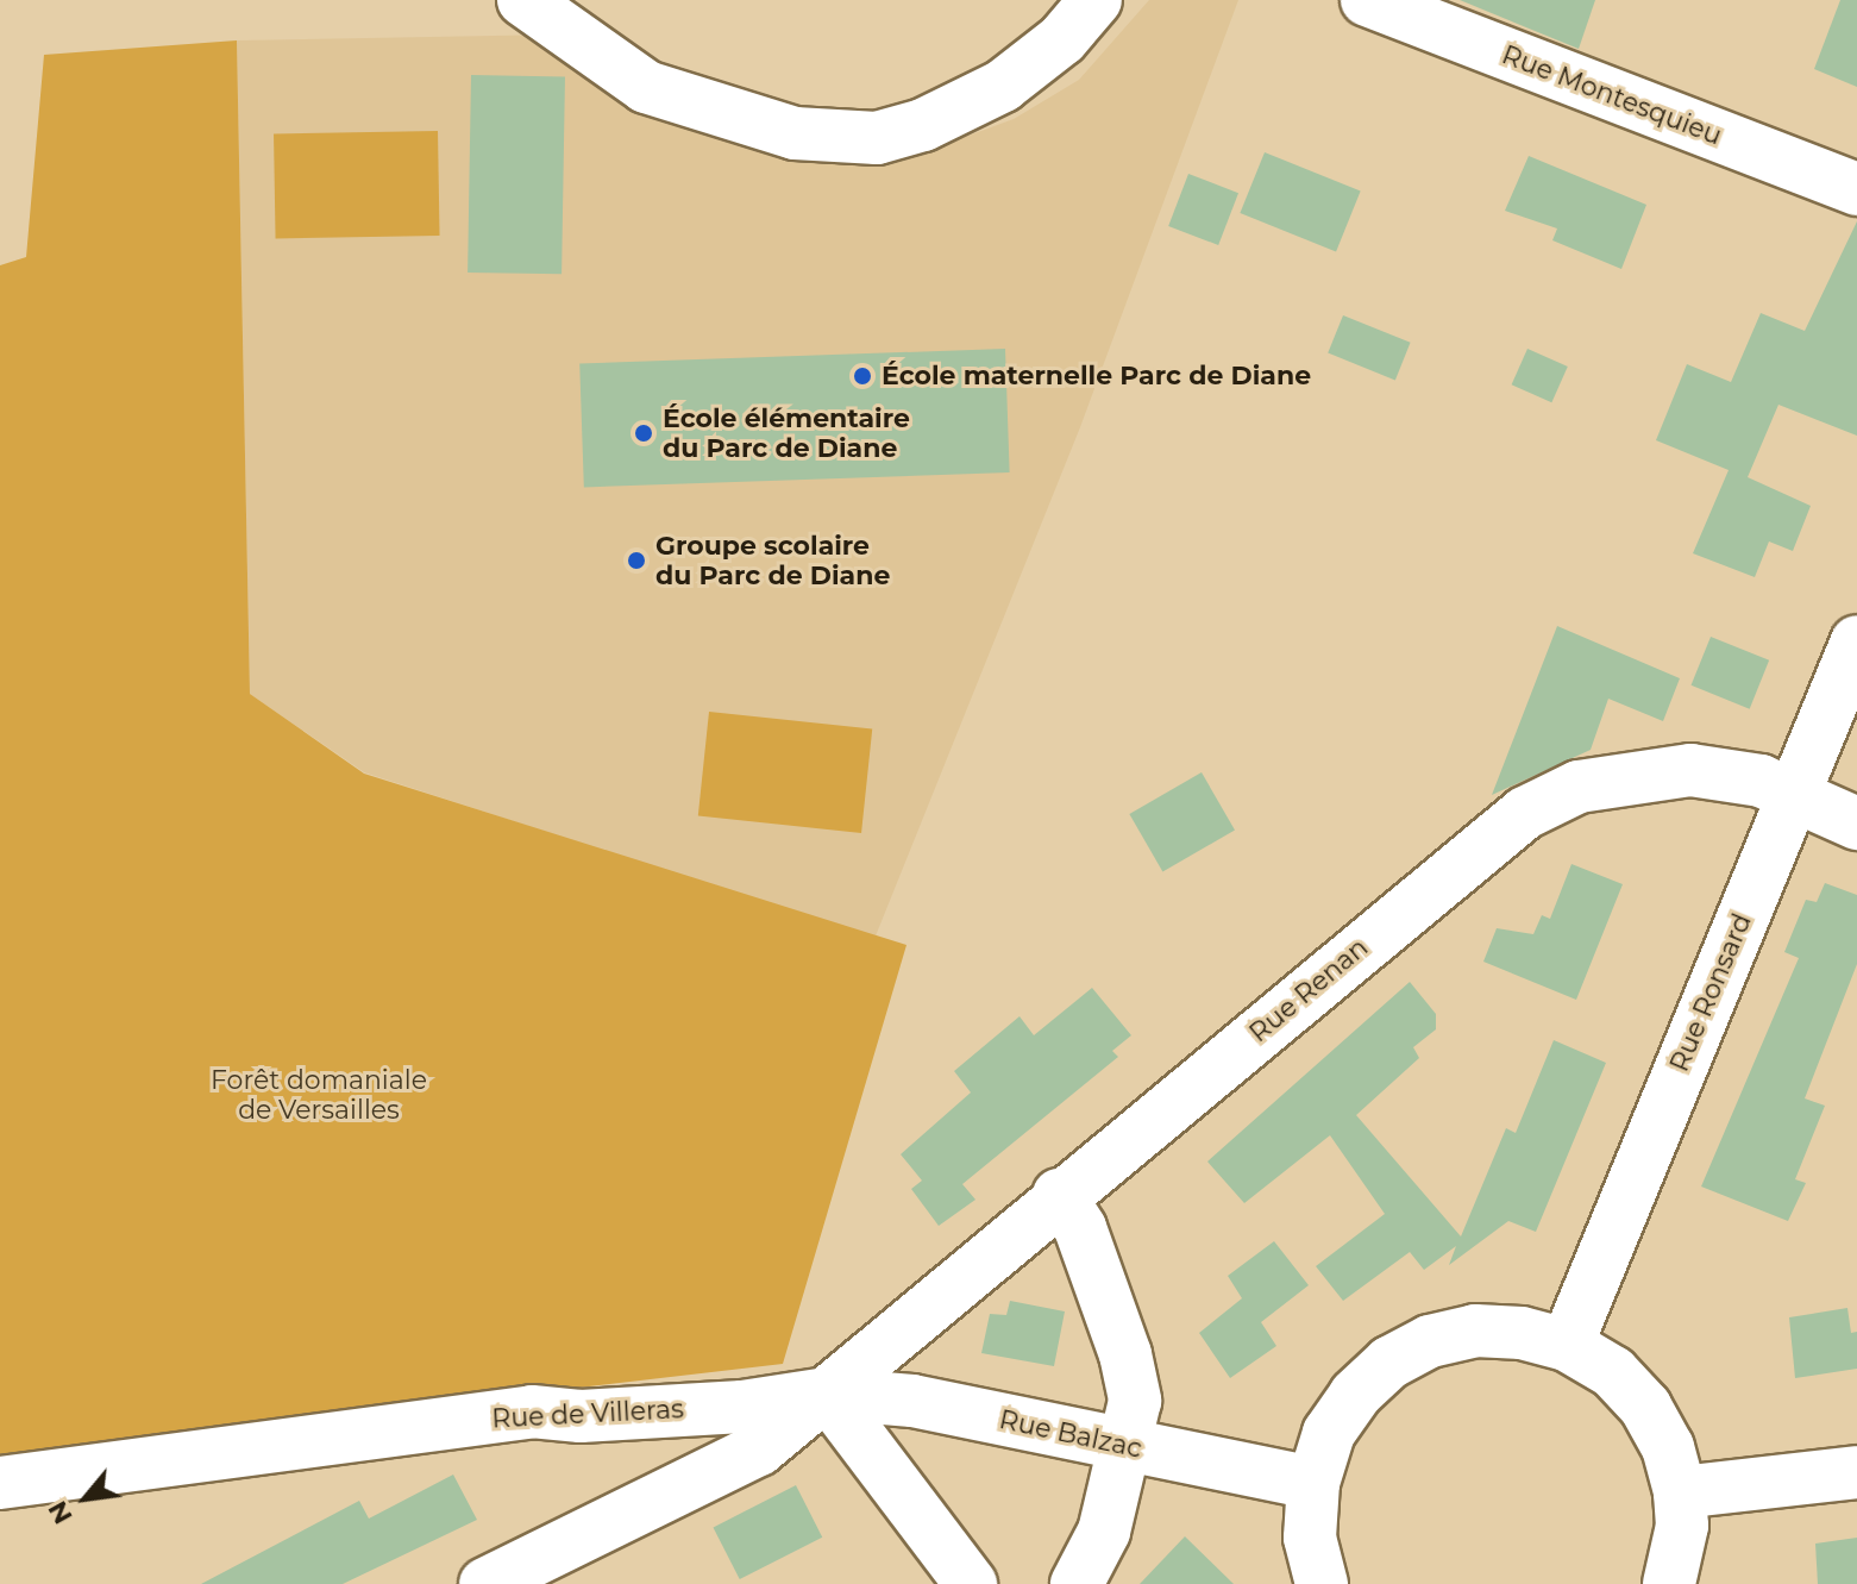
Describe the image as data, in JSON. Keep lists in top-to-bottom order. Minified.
{"streets":{"street":["Rue Montesquieu","Rue Renan","Rue Ronsard","Rue de Villeras","Rue Balzac"]},"crossings":[["Rue Renan","Rue Ronsard"],["Rue Renan","Rue de Villeras"],["Rue Renan","Rue Balzac"],["Rue de Villeras","Rue Balzac"]],"parks":["Forêt domaniale de Versailles"],"places":["École maternelle Parc de Diane","École élémentaire du Parc de Diane","Groupe scolaire du Parc de Diane"],"north":"bottom left"}
